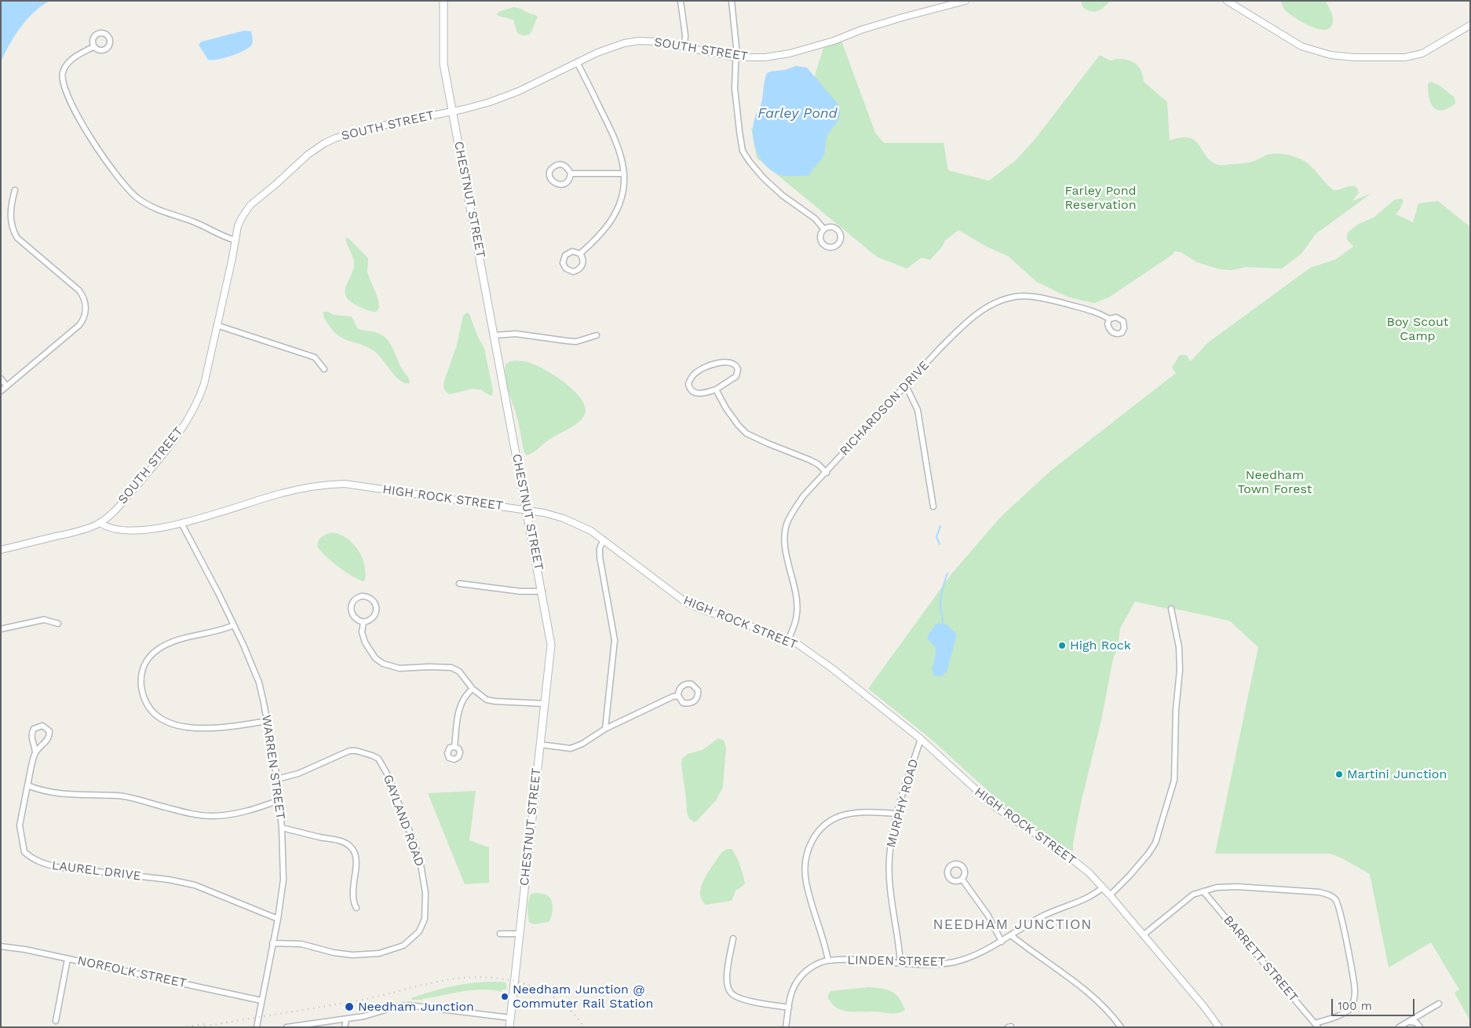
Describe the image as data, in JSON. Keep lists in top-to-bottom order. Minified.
{"streets":{"main road":["CHESTNUT STREET"],"street":["SOUTH STREET","RICHARDSON DRIVE","HIGH ROCK STREET","WARREN STREET","MURPHY ROAD","GAYLAND ROAD","LAUREL DRIVE","BARRETT STREET","LINDEN STREET","NORFOLK STREET"]},"crossings":[["SOUTH STREET","CHESTNUT STREET"],["SOUTH STREET","HIGH ROCK STREET"],["CHESTNUT STREET","HIGH ROCK STREET"],["RICHARDSON DRIVE","HIGH ROCK STREET"],["HIGH ROCK STREET","WARREN STREET"],["HIGH ROCK STREET","MURPHY ROAD"],["HIGH ROCK STREET","LINDEN STREET"],["WARREN STREET","GAYLAND ROAD"],["WARREN STREET","LAUREL DRIVE"],["WARREN STREET","NORFOLK STREET"],["MURPHY ROAD","LINDEN STREET"]],"districts":["NEEDHAM JUNCTION"],"water":["Farley Pond"],"parks":["Farley Pond Reservation","Boy Scout Camp","Needham Town Forest"],"places":["High Rock","Martini Junction","Needham Junction @ Commuter Rail Station","Needham Junction"],"scale_bar":"100 m"}
